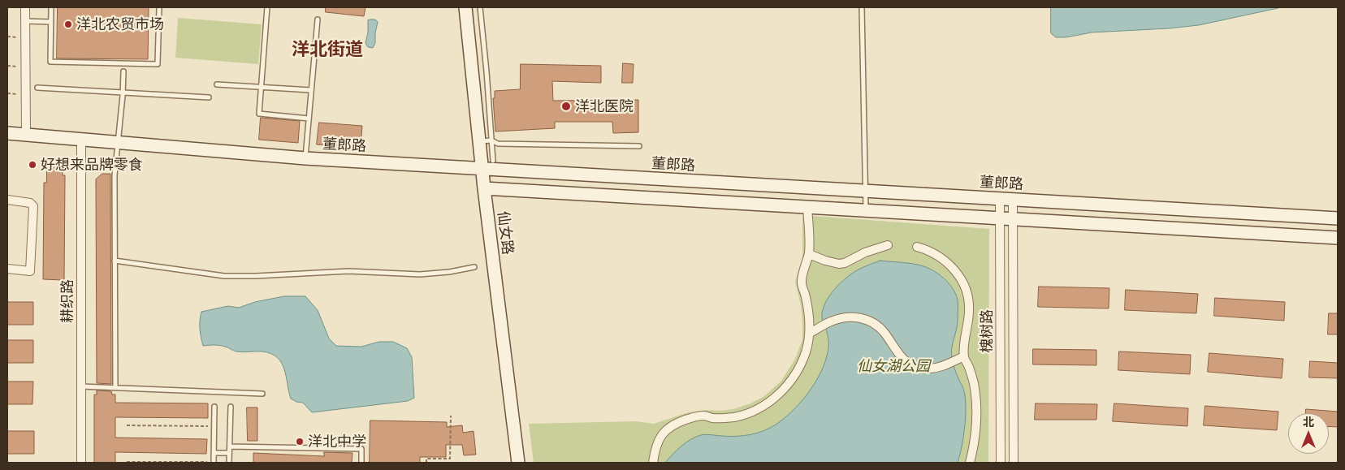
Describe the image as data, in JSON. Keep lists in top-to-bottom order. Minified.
{"streets":{"street":["董郎路","仙女路","耕织路","槐树路"]},"crossings":[["董郎路","仙女路"],["董郎路","耕织路"],["董郎路","槐树路"]],"districts":["洋北街道"],"parks":["仙女湖公园"],"places":["洋北农贸市场","洋北医院","好想来品牌零食","洋北中学"],"north":"top"}
